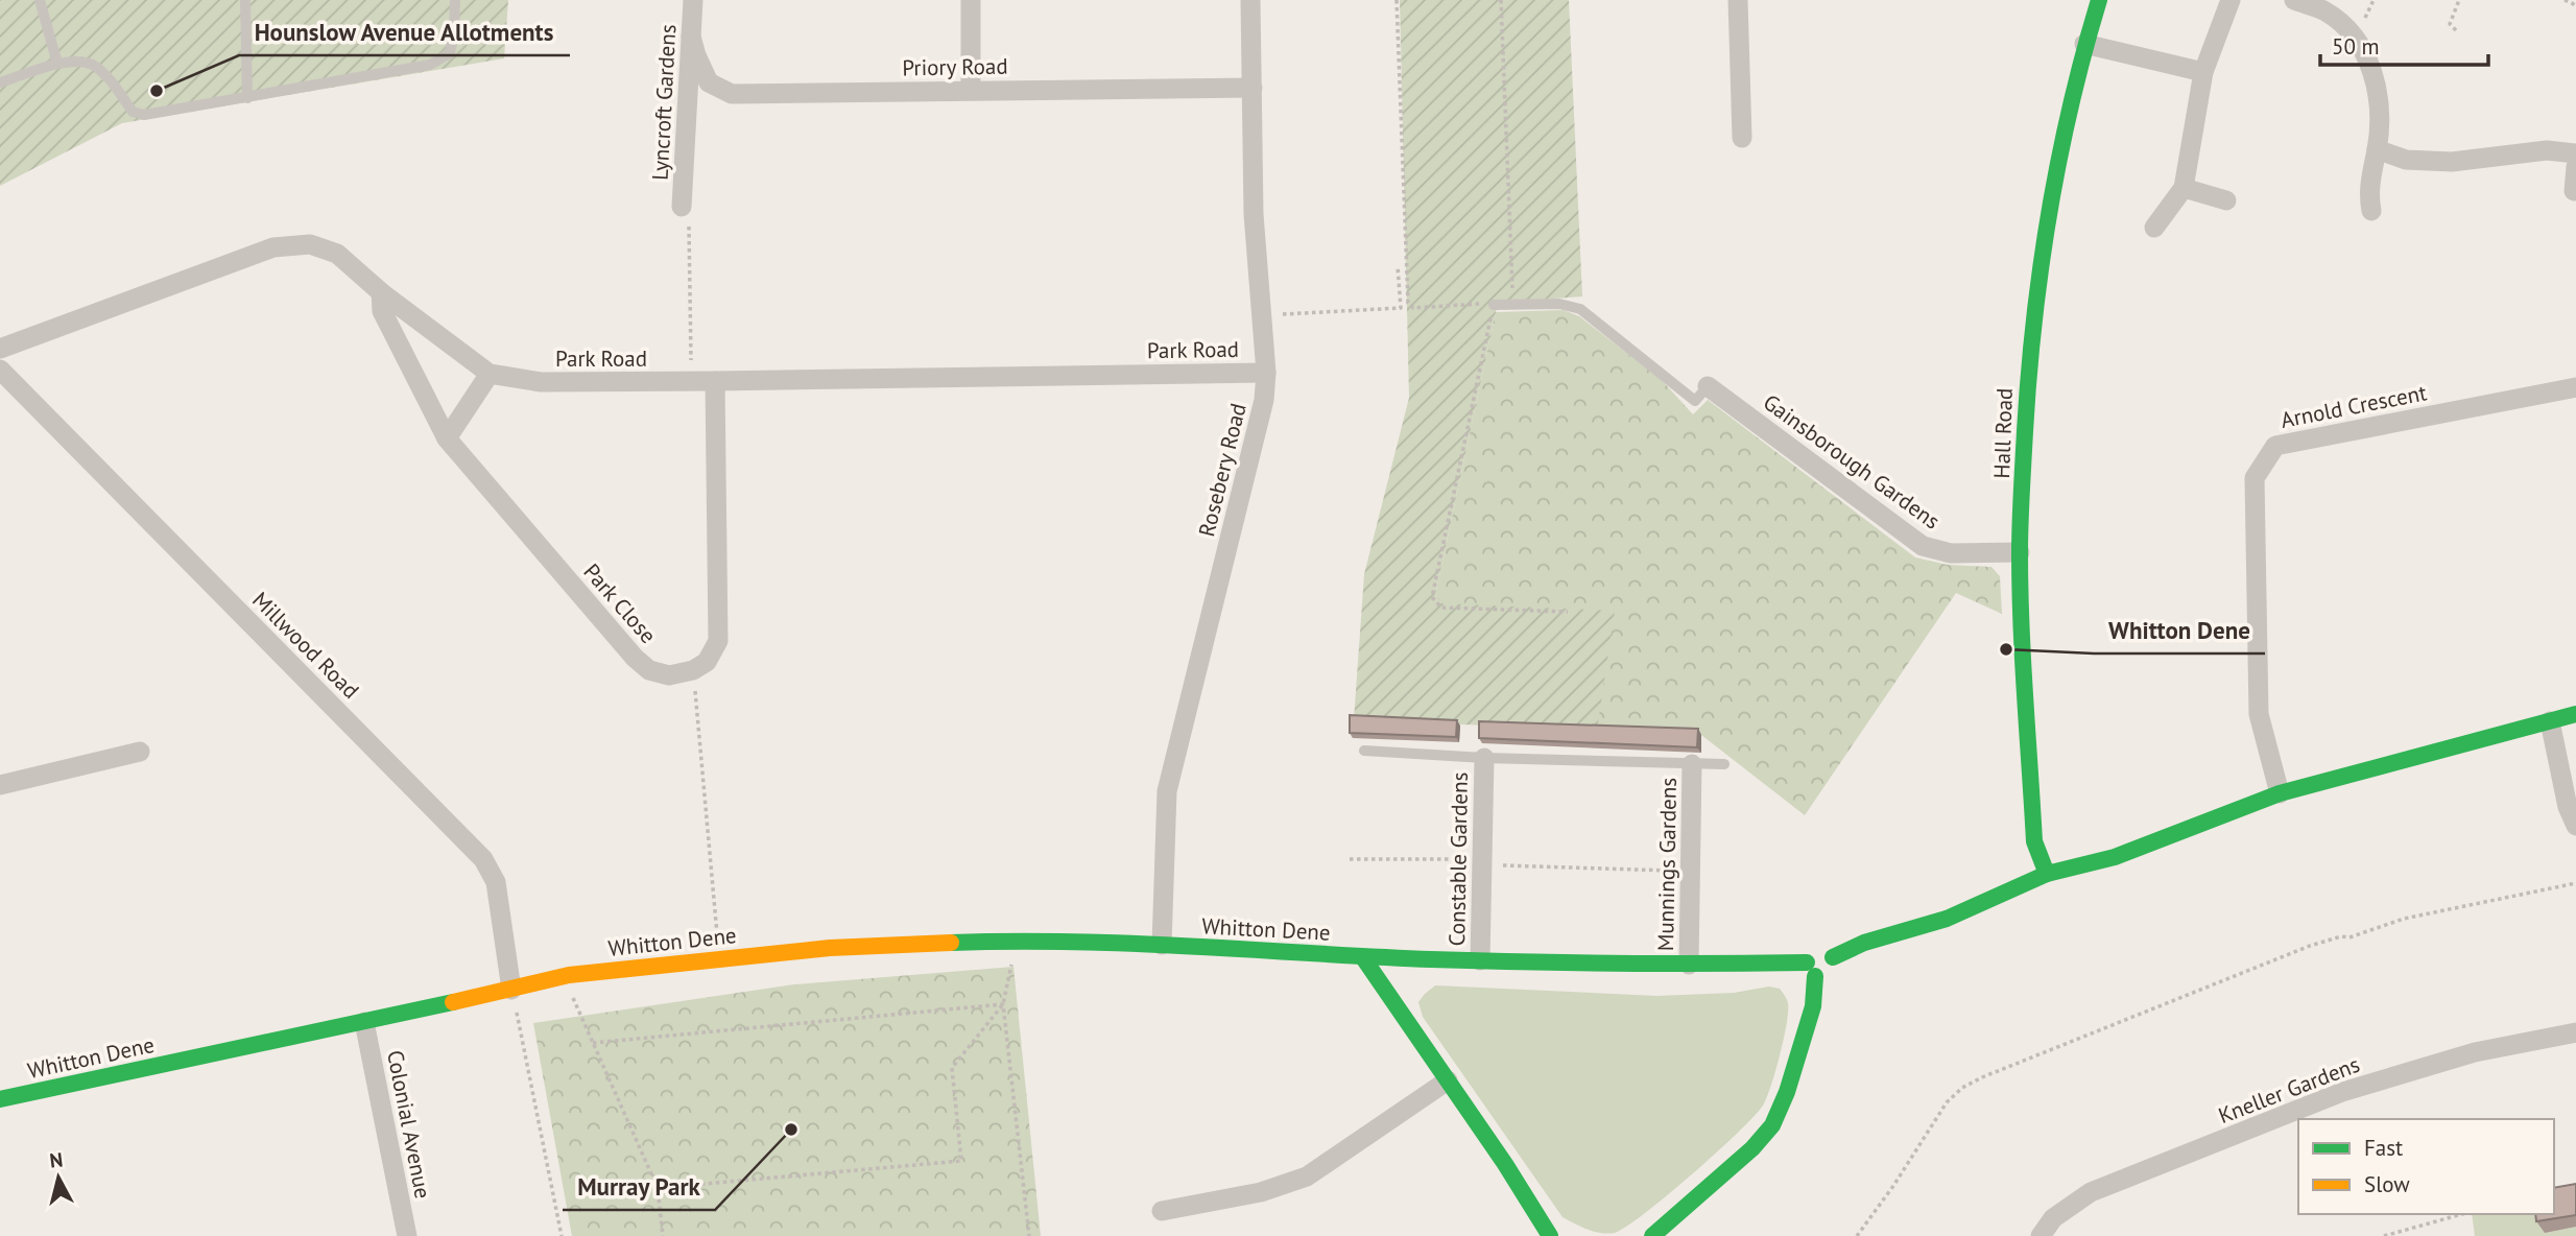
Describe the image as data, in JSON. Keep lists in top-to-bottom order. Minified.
{"streets":{"street":["Priory Road","Lyncroft Gardens","Park Road","Arnold Crescent","Hall Road","Gainsborough Gardens","Rosebery Road","Park Close","Millwood Road","Constable Gardens","Munnings Gardens","Whitton Dene","Kneller Gardens","Colonial Avenue"]},"crossings":[["Priory Road","Lyncroft Gardens"],["Priory Road","Rosebery Road"],["Park Road","Rosebery Road"],["Park Road","Park Close"],["Hall Road","Gainsborough Gardens"],["Rosebery Road","Whitton Dene"],["Millwood Road","Whitton Dene"],["Constable Gardens","Whitton Dene"],["Munnings Gardens","Whitton Dene"],["Whitton Dene","Colonial Avenue"]],"places":["Hounslow Avenue Allotments","Whitton Dene","Murray Park"],"legend":["Fast","Slow"],"scale_bar":"50 m","north":"top"}
